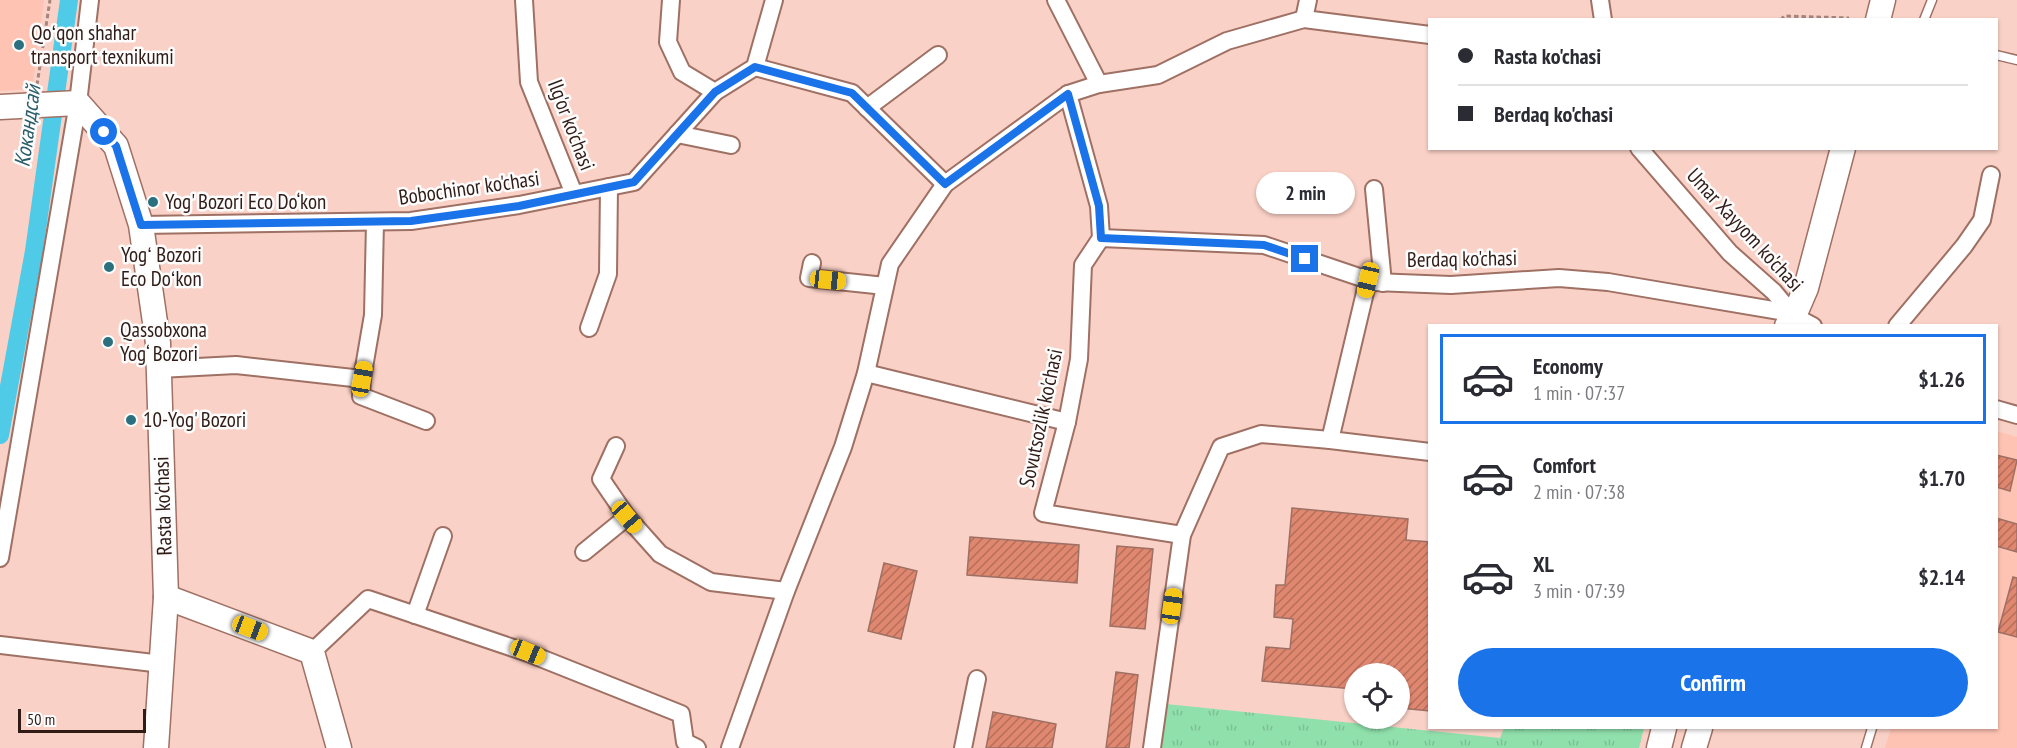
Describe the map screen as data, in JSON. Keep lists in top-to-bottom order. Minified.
{"streets":{"street":["Ilg'or ko'chasi","Bobochinor ko'chasi","Umar Xayyom ko'chasi","Berdaq ko'chasi","Sovutsozlik ko'chasi","Rasta ko'chasi"]},"crossings":[["Ilg'or ko'chasi","Bobochinor ko'chasi"],["Bobochinor ko'chasi","Rasta ko'chasi"],["Umar Xayyom ko'chasi","Berdaq ko'chasi"],["Berdaq ko'chasi","Sovutsozlik ko'chasi"]],"water":["Кокандсай"],"places":["Qoʻqon shahar transport texnikumi","Yog' Bozori Eco Do‘kon","Yogʻ Bozori Eco Doʻkon","Qassobxona Yog‘ Bozori","10-Yog' Bozori"],"scale_bar":"50 m","page":{"banner":["Rasta ko'chasi","Berdaq ko'chasi"],"bubble":"2 min","list":[{"name":"Economy","note":"1 min · 07:37","value":"$1.26"},{"name":"Comfort","note":"2 min · 07:38","value":"$1.70"},{"name":"XL","note":"3 min · 07:39","value":"$2.14"}],"buttons":"Confirm","scale":"50 m"}}
